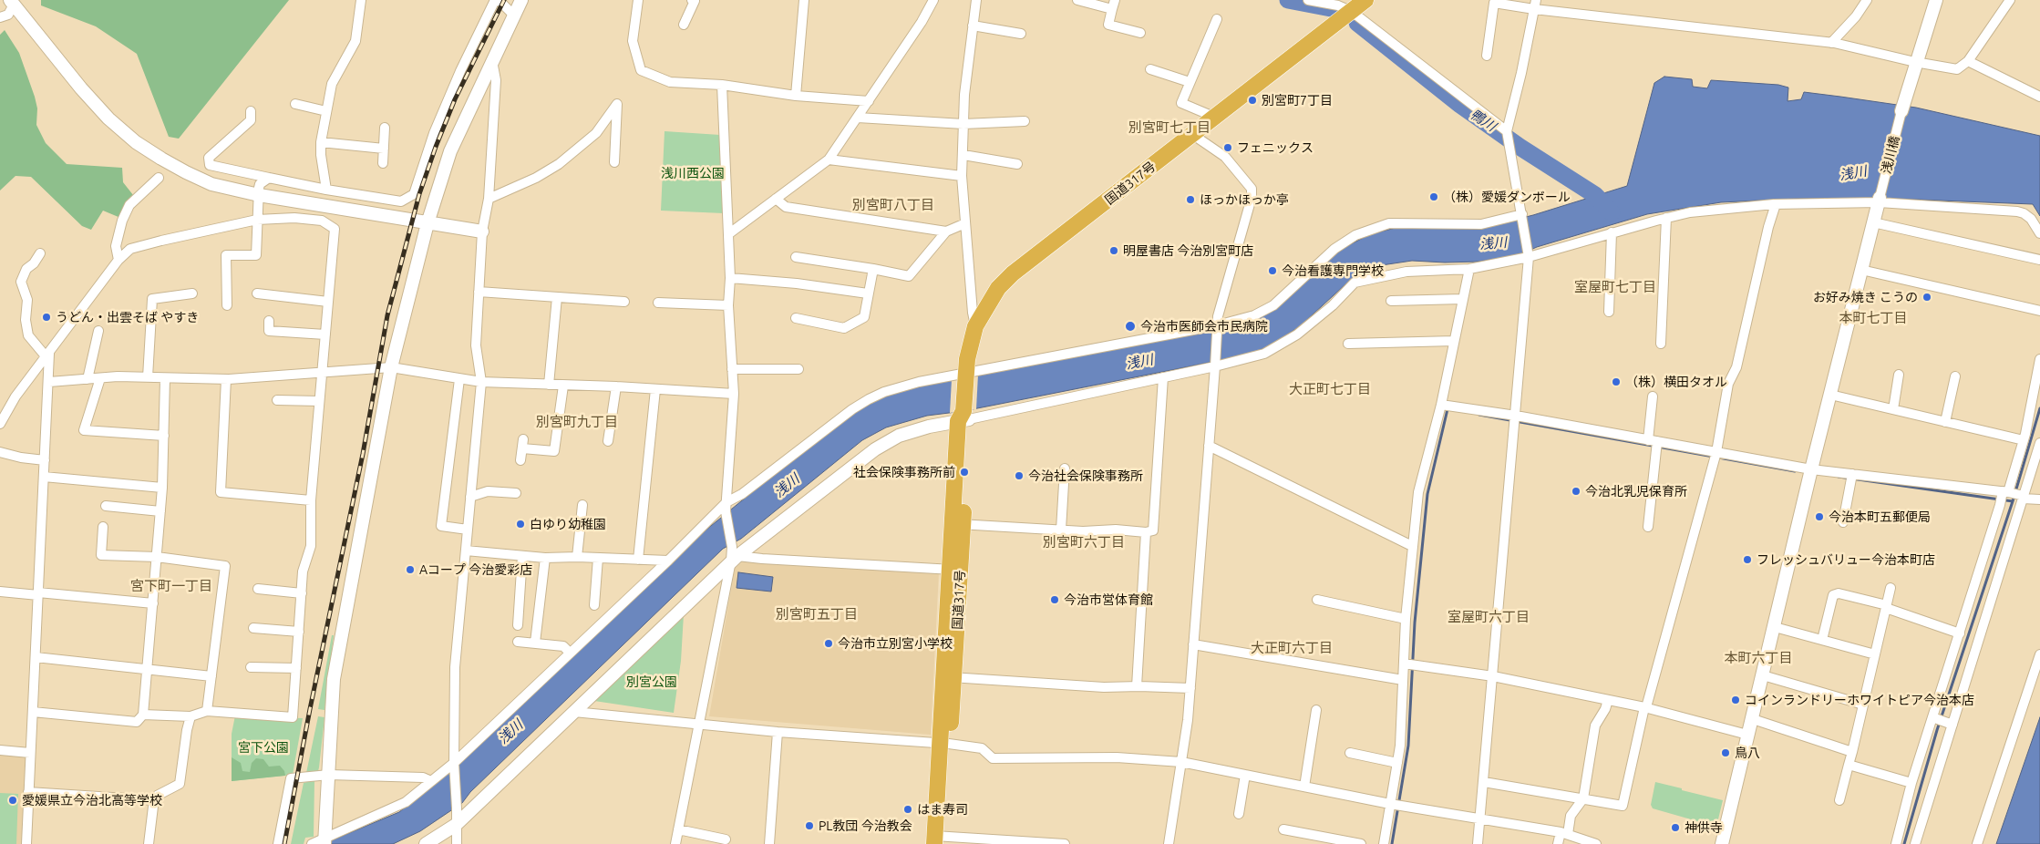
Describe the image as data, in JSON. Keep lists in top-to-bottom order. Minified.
{"streets":{"highway":["国道317号"],"street":["浅川橋"]},"districts":["別宮町七丁目","別宮町八丁目","室屋町七丁目","本町七丁目","大正町七丁目","別宮町九丁目","別宮町六丁目","宮下町一丁目","別宮町五丁目","室屋町六丁目","大正町六丁目","本町六丁目"],"water":["鴨川","浅川"],"parks":["浅川西公園","別宮公園","宮下公園"],"places":["別宮町7丁目","フェニックス","（株）愛媛ダンボール","ほっかほっか亭","明屋書店 今治別宮町店","今治看護専門学校","お好み焼き こうの","うどん・出雲そば やすき","今治市医師会市民病院","（株）横田タオル","社会保険事務所前","今治社会保険事務所","今治北乳児保育所","今治本町五郵便局","白ゆり幼稚園","フレッシュバリュー今治本町店","Aコープ 今治愛彩店","今治市営体育館","今治市立別宮小学校","コインランドリーホワイトピア今治本店","鳥八","愛媛県立今治北高等学校","はま寿司","PL教団 今治教会","神供寺"]}
